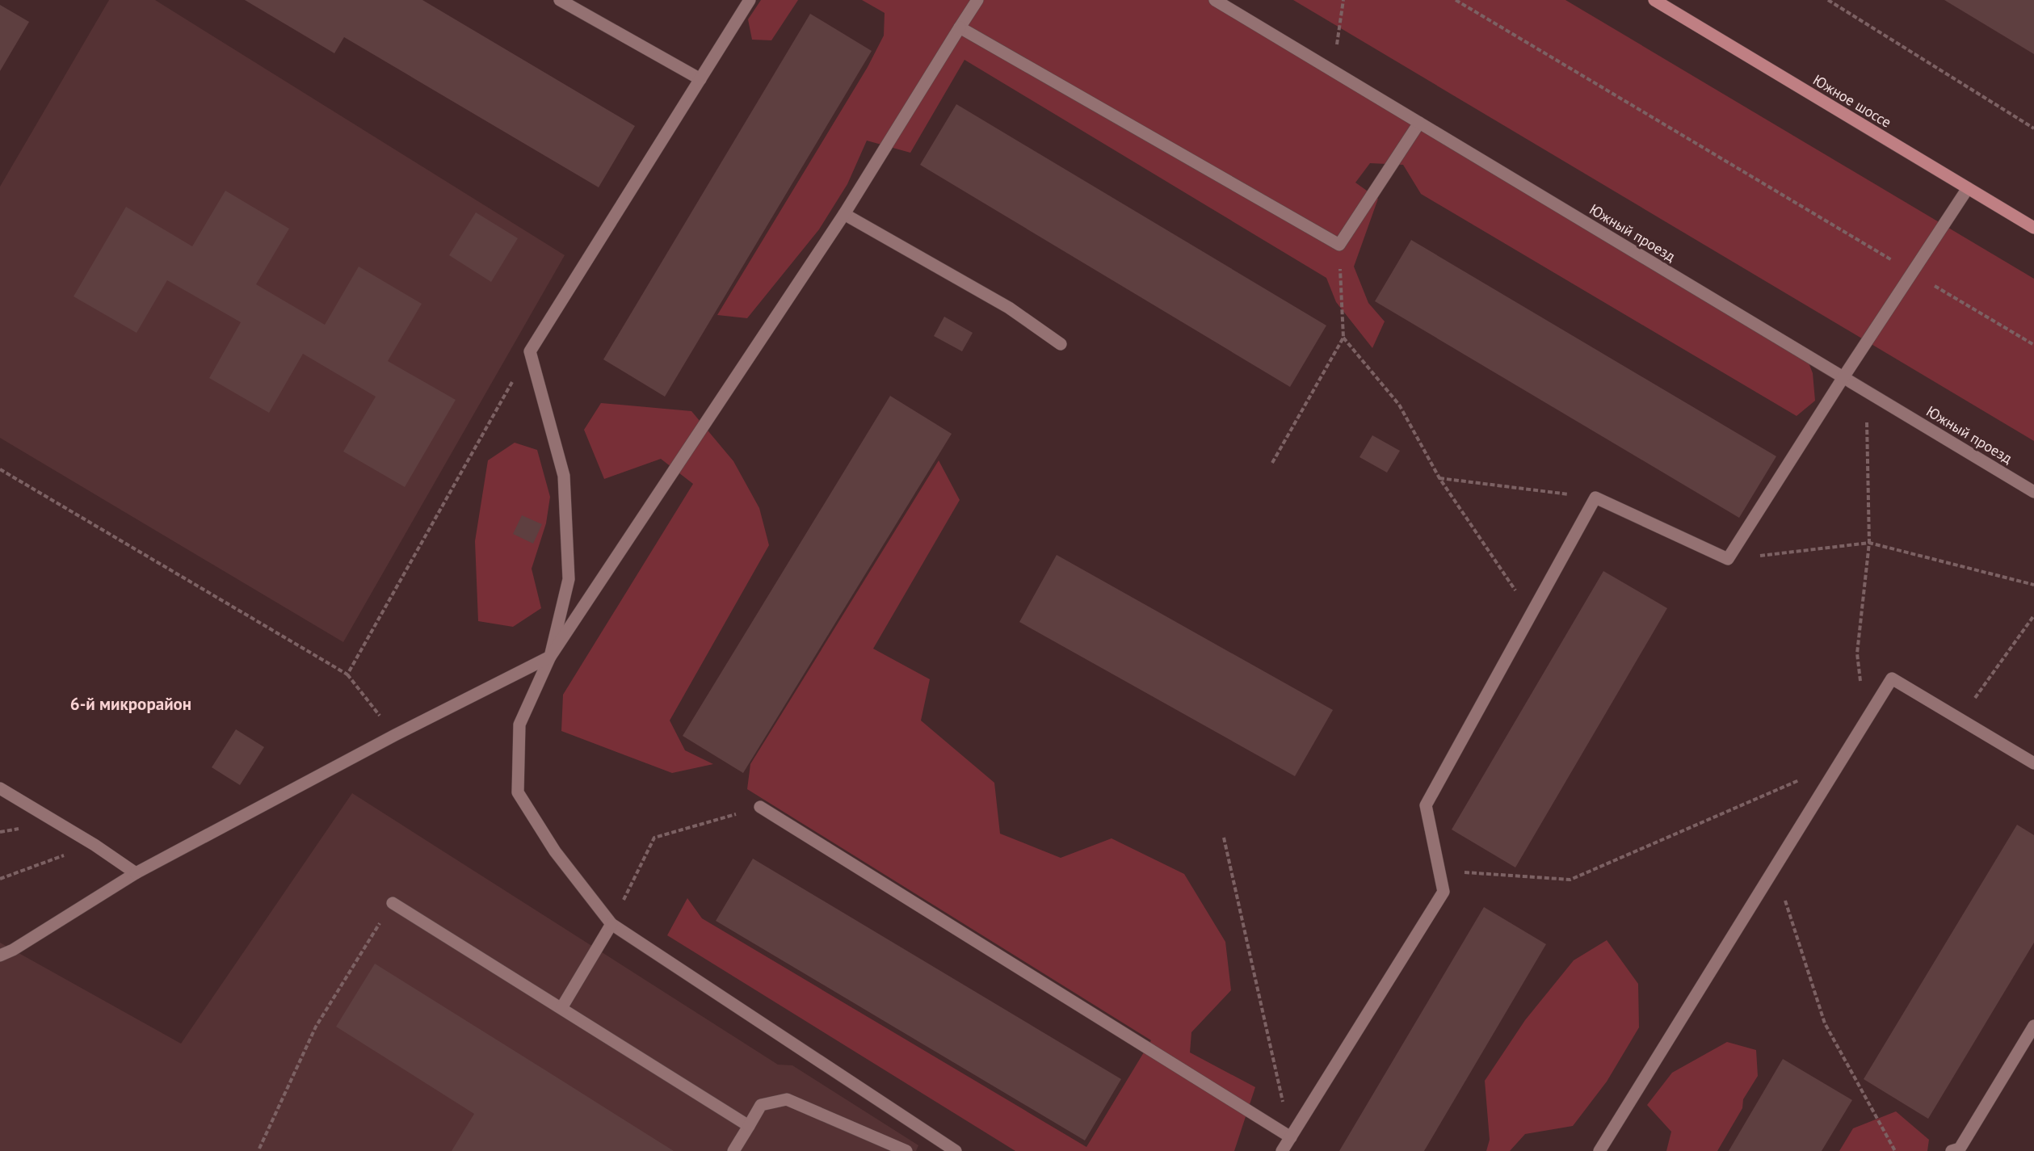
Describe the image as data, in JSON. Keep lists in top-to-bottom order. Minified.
{"streets":{"main road":["Южное шоссе"],"street":["Южный проезд"]},"districts":["6-й микрорайон"]}
